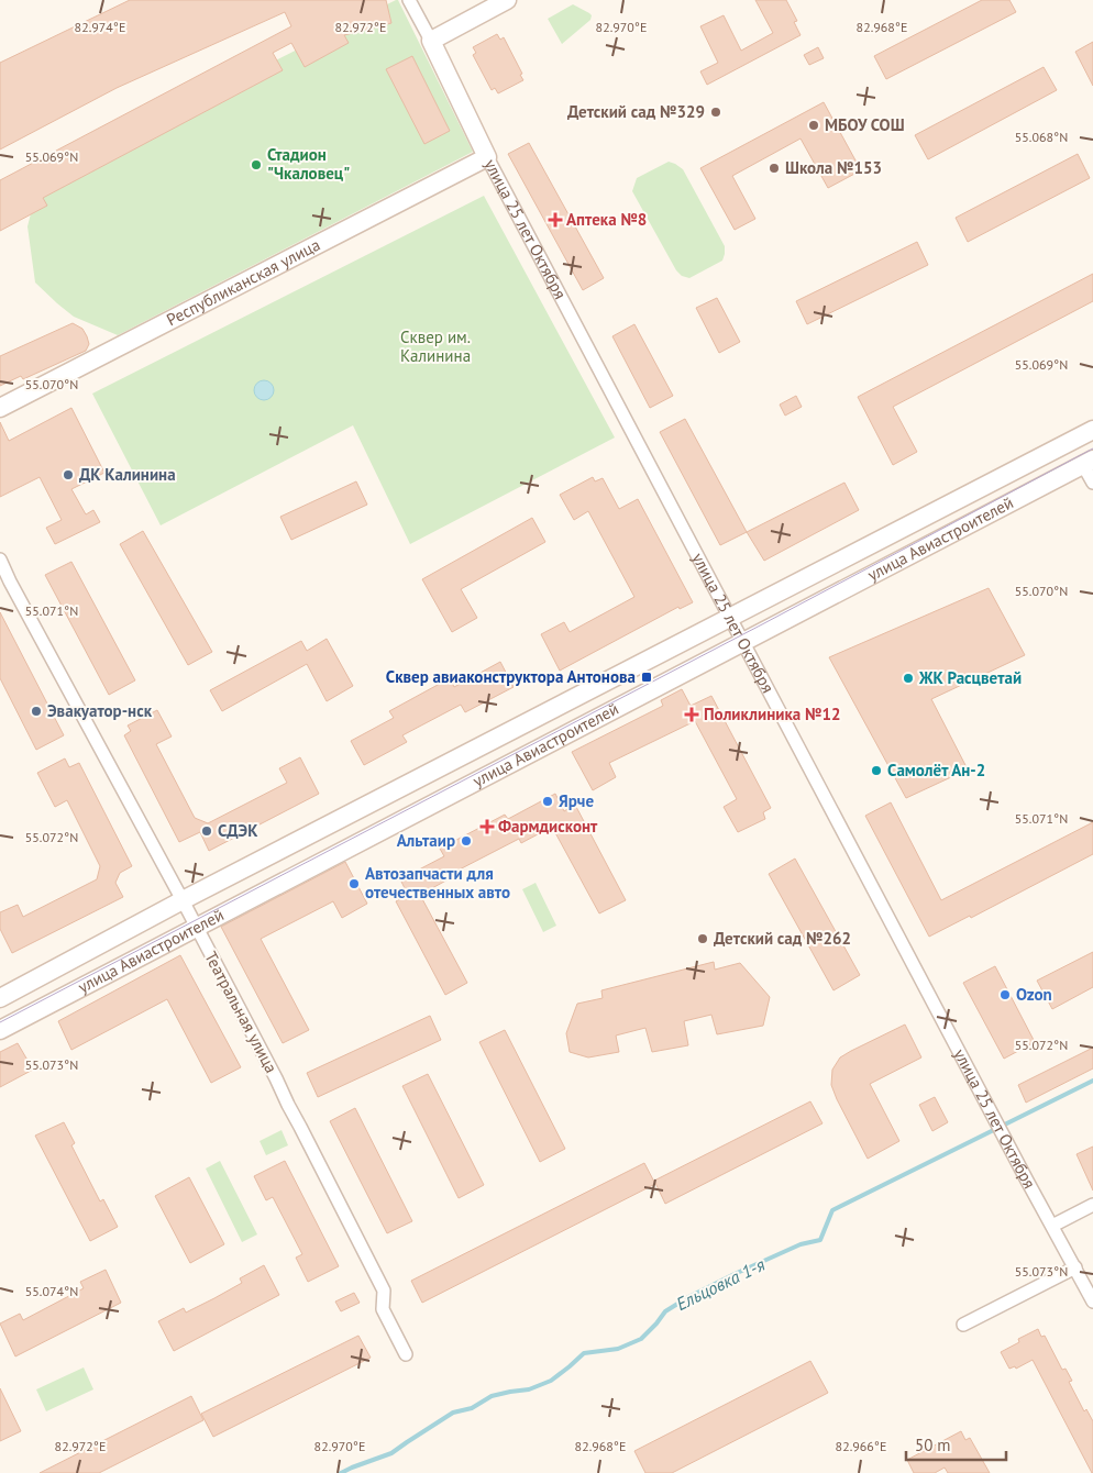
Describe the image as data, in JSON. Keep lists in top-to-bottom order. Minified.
{"streets":{"main road":["улица 25 лет Октября","Республиканская улица","улица Авиастроителей"],"street":["Театральная улица"]},"crossings":[["улица 25 лет Октября","Республиканская улица"],["улица 25 лет Октября","улица Авиастроителей"],["улица Авиастроителей","Театральная улица"]],"water":["Ельцовка 1-я"],"parks":["Сквер им. Калинина"],"places":{"other":["Детский сад №329","МБОУ СОШ","Стадион \"Чкаловец\"","Школа №153","ДК Калинина","ЖК Расцветай","Эвакуатор-нск","Самолёт Ан-2","Ярче","СДЭК","Альтаир","Автозапчасти для отечественных авто","Детский сад №262","Ozon"],"health":["Аптека №8","Поликлиника №12","Фармдисконт"],"transit":["Сквер авиаконструктора Антонова"]},"scale_bar":"50 m","coordinates":["82.974°E","82.968°E","82.972°E","82.970°E","55.068°N","55.069°N","55.070°N","55.071°N","55.072°N","55.073°N","55.074°N","82.966°E"]}
